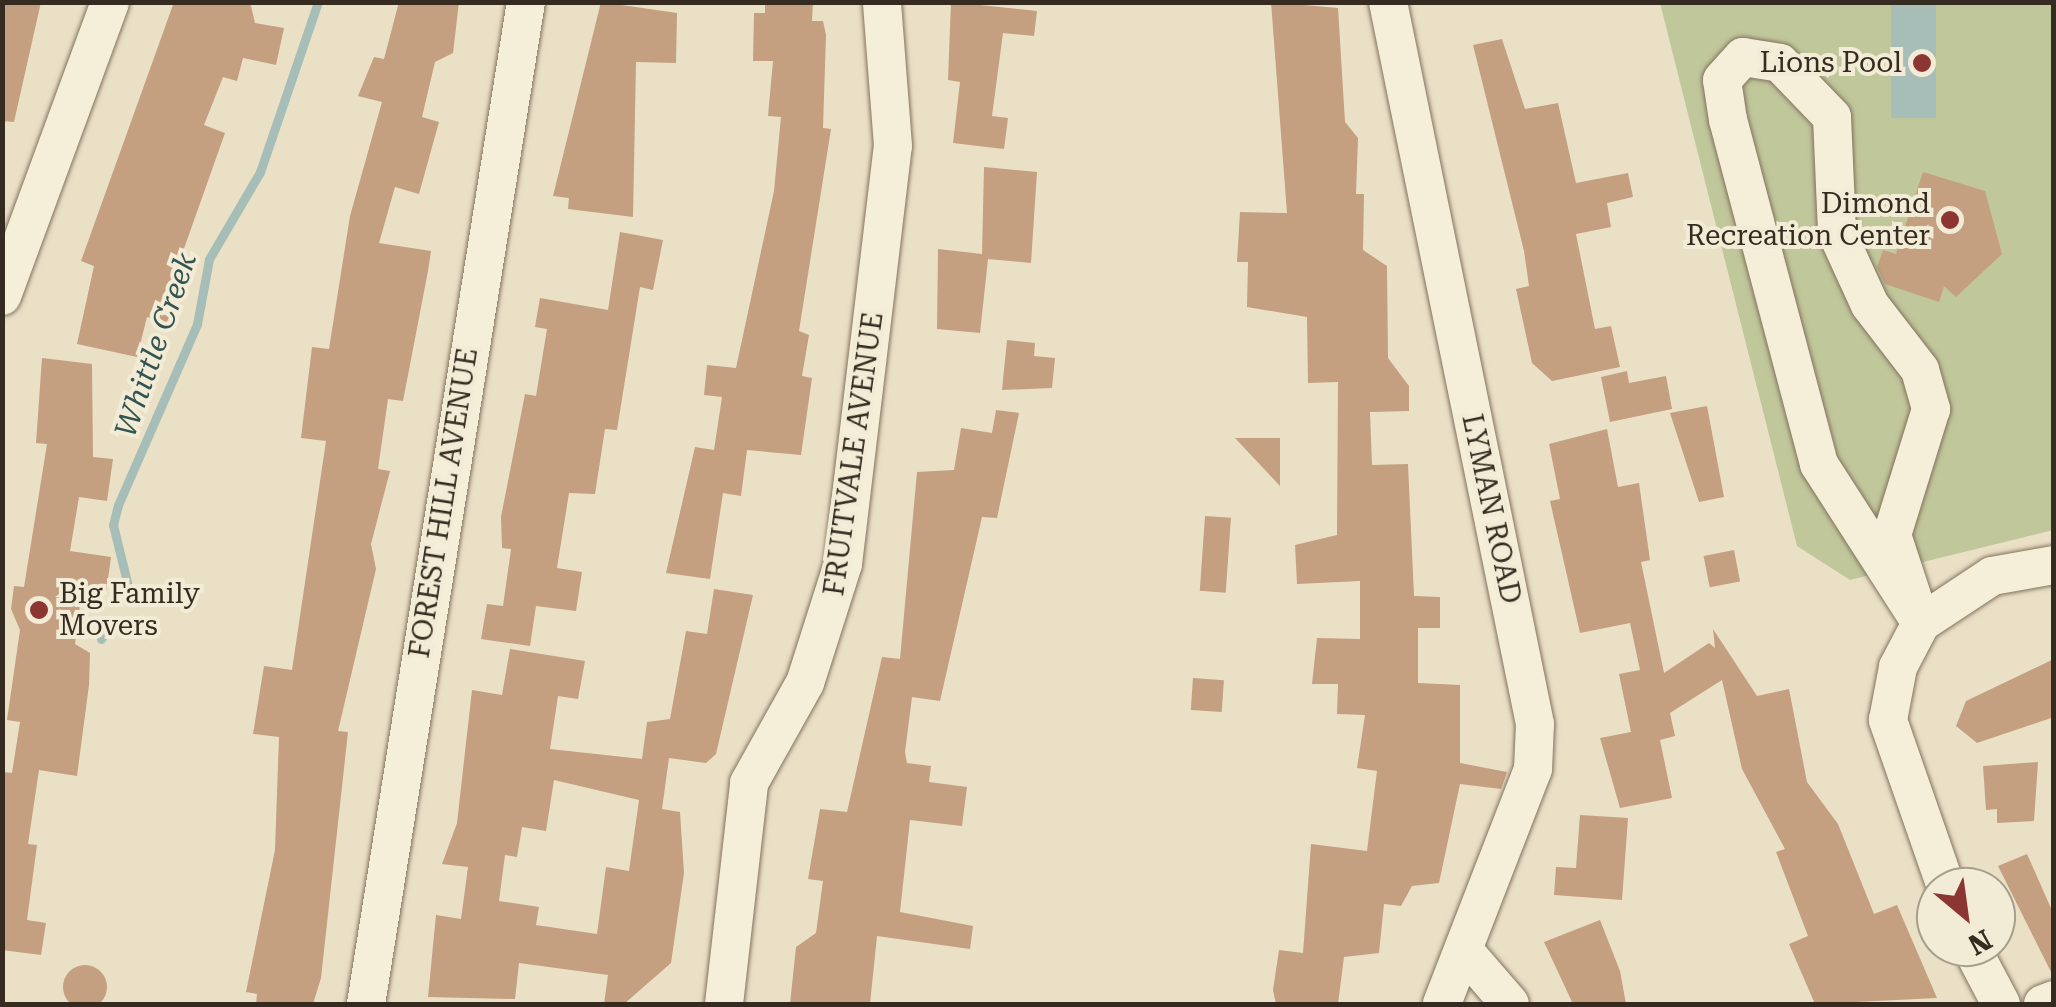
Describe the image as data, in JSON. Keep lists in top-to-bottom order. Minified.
{"streets":{"street":["FRUITVALE AVENUE","FOREST HILL AVENUE","LYMAN ROAD"]},"water":["Whittle Creek"],"places":["Lions Pool","Dimond Recreation Center","Big Family Movers"],"north":"bottom right"}
